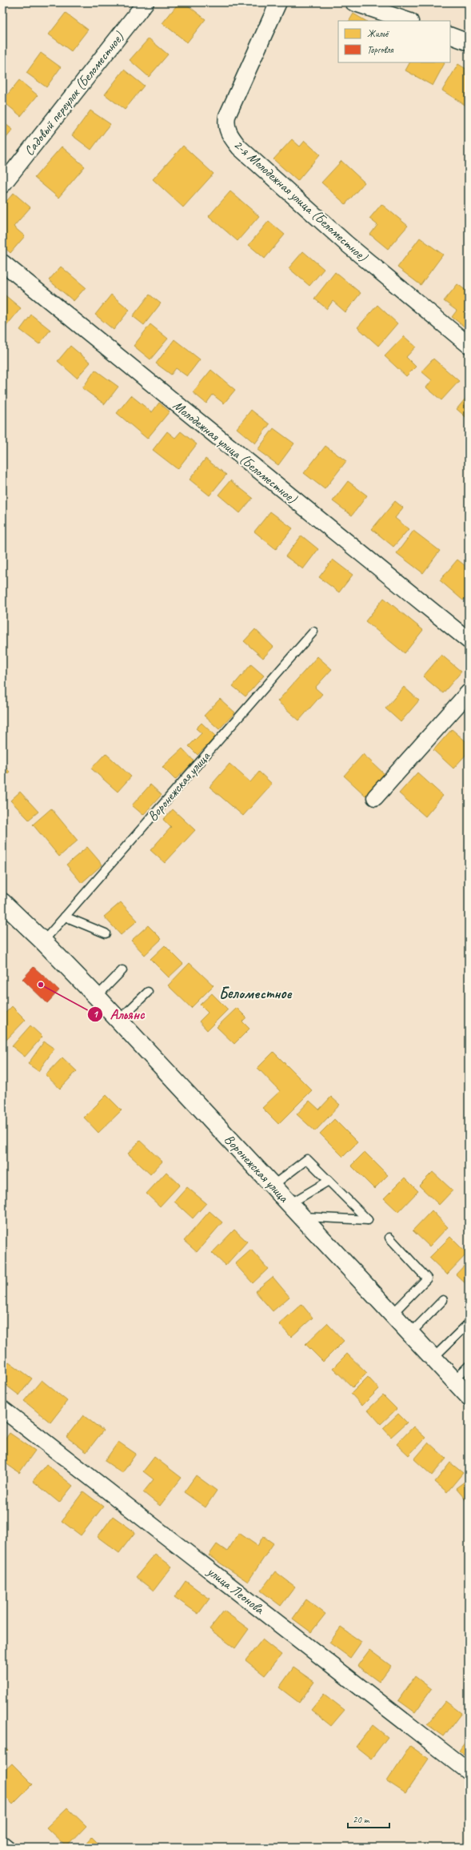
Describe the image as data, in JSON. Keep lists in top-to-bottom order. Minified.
{"streets":{"street":["Садовый переулок (Беломестное)","2-я Молодежная улица (Беломестное)","Молодежная улица (Беломестное)","Воронежская улица","улица Леонова"]},"districts":["Беломестное"],"places":["Альянс"],"legend":["Жильё","Торговля"],"scale_bar":"20 m"}
